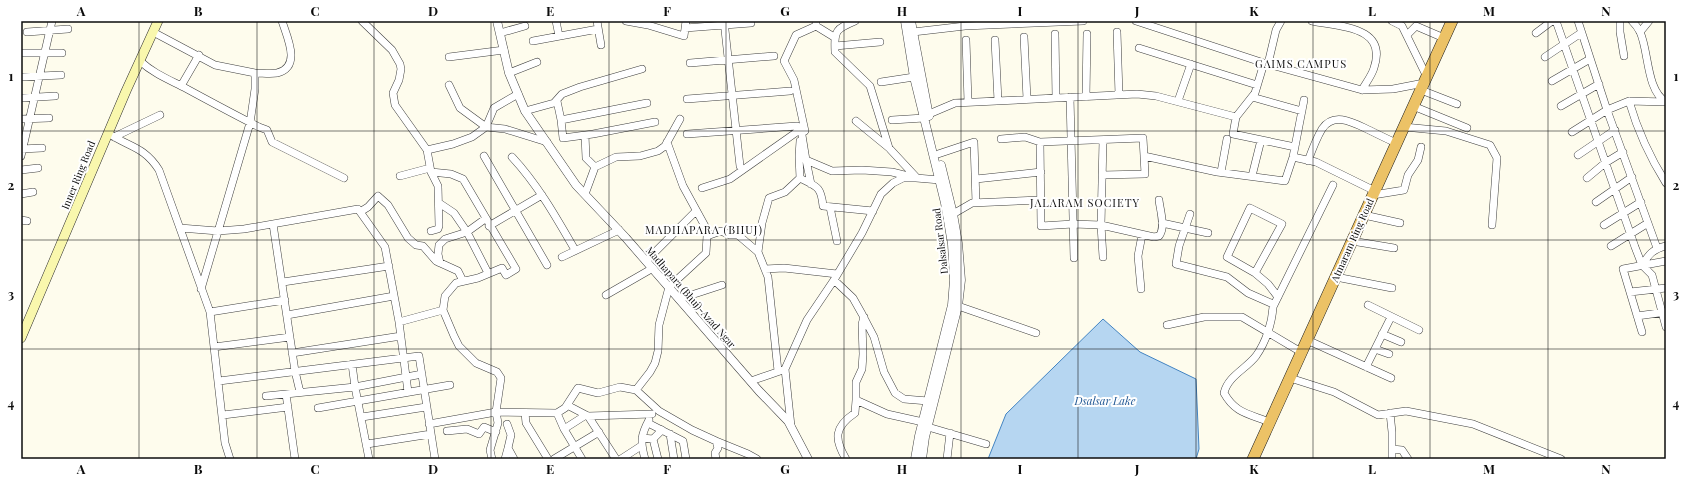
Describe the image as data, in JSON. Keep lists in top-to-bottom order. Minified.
{"streets":{"highway":["Atmaram Ring Road"],"main road":["Inner Ring Road"],"street":["Dalsalsar Road","Madhapara (Bhuj)-Azad Ngar"]},"districts":["GAIMS CAMPUS","JALARAM SOCIETY","MADHAPARA (BHUJ)"],"water":["Dsalsar Lake"],"grid":{"columns":["A","B","C","D","E","F","G","H","I","J","K","L","M","N"],"rows":["1","2","3","4"]}}
